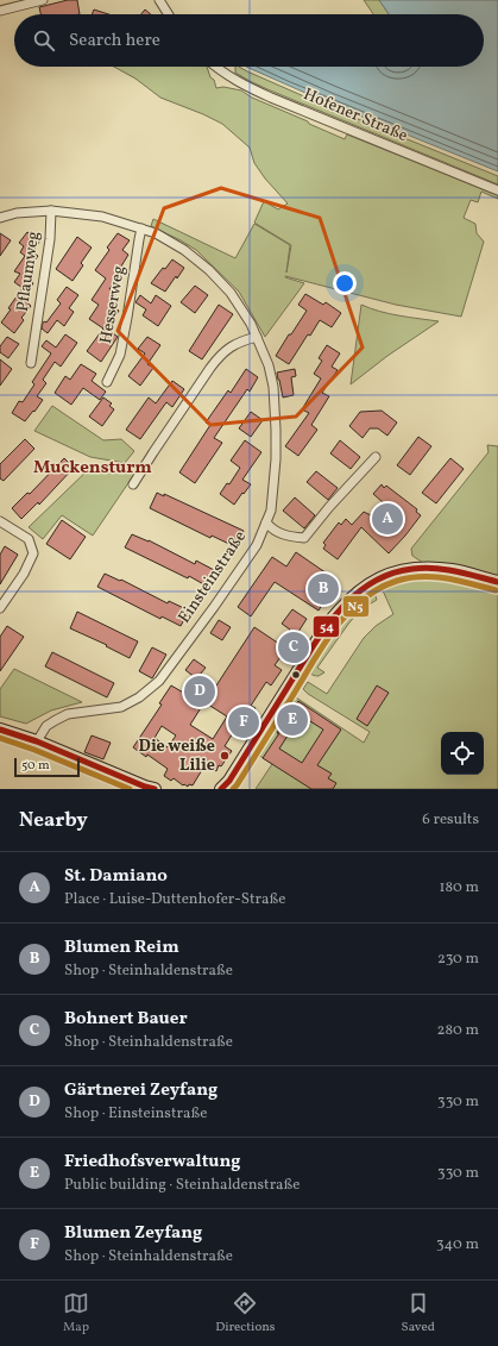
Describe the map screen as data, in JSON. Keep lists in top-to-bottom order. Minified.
{"streets":{"street":["Hofener Straße","Pflaumweg","Hesserweg","Einsteinstraße"]},"crossings":[["Pflaumweg","Einsteinstraße"],["Hesserweg","Einsteinstraße"]],"districts":["Muckensturm"],"places":["Die weiße Lilie"],"lines":["transit line 54","transit line N5"],"scale_bar":"50 m","page":{"search":"Search here","pins":["A","B","C","D","E","F"],"scale":"50 m","heading":["Nearby","6 results"],"list":[{"mark":"A","name":"St. Damiano","note":"Place · Luise-Duttenhofer-Straße","value":"180 m"},{"mark":"B","name":"Blumen Reim","note":"Shop · Steinhaldenstraße","value":"230 m"},{"mark":"C","name":"Bohnert Bauer","note":"Shop · Steinhaldenstraße","value":"280 m"},{"mark":"D","name":"Gärtnerei Zeyfang","note":"Shop · Einsteinstraße","value":"330 m"},{"mark":"E","name":"Friedhofsverwaltung","note":"Public building · Steinhaldenstraße","value":"330 m"},{"mark":"F","name":"Blumen Zeyfang","note":"Shop · Steinhaldenstraße","value":"340 m"}],"nav":["Map","Directions","Saved"]}}
